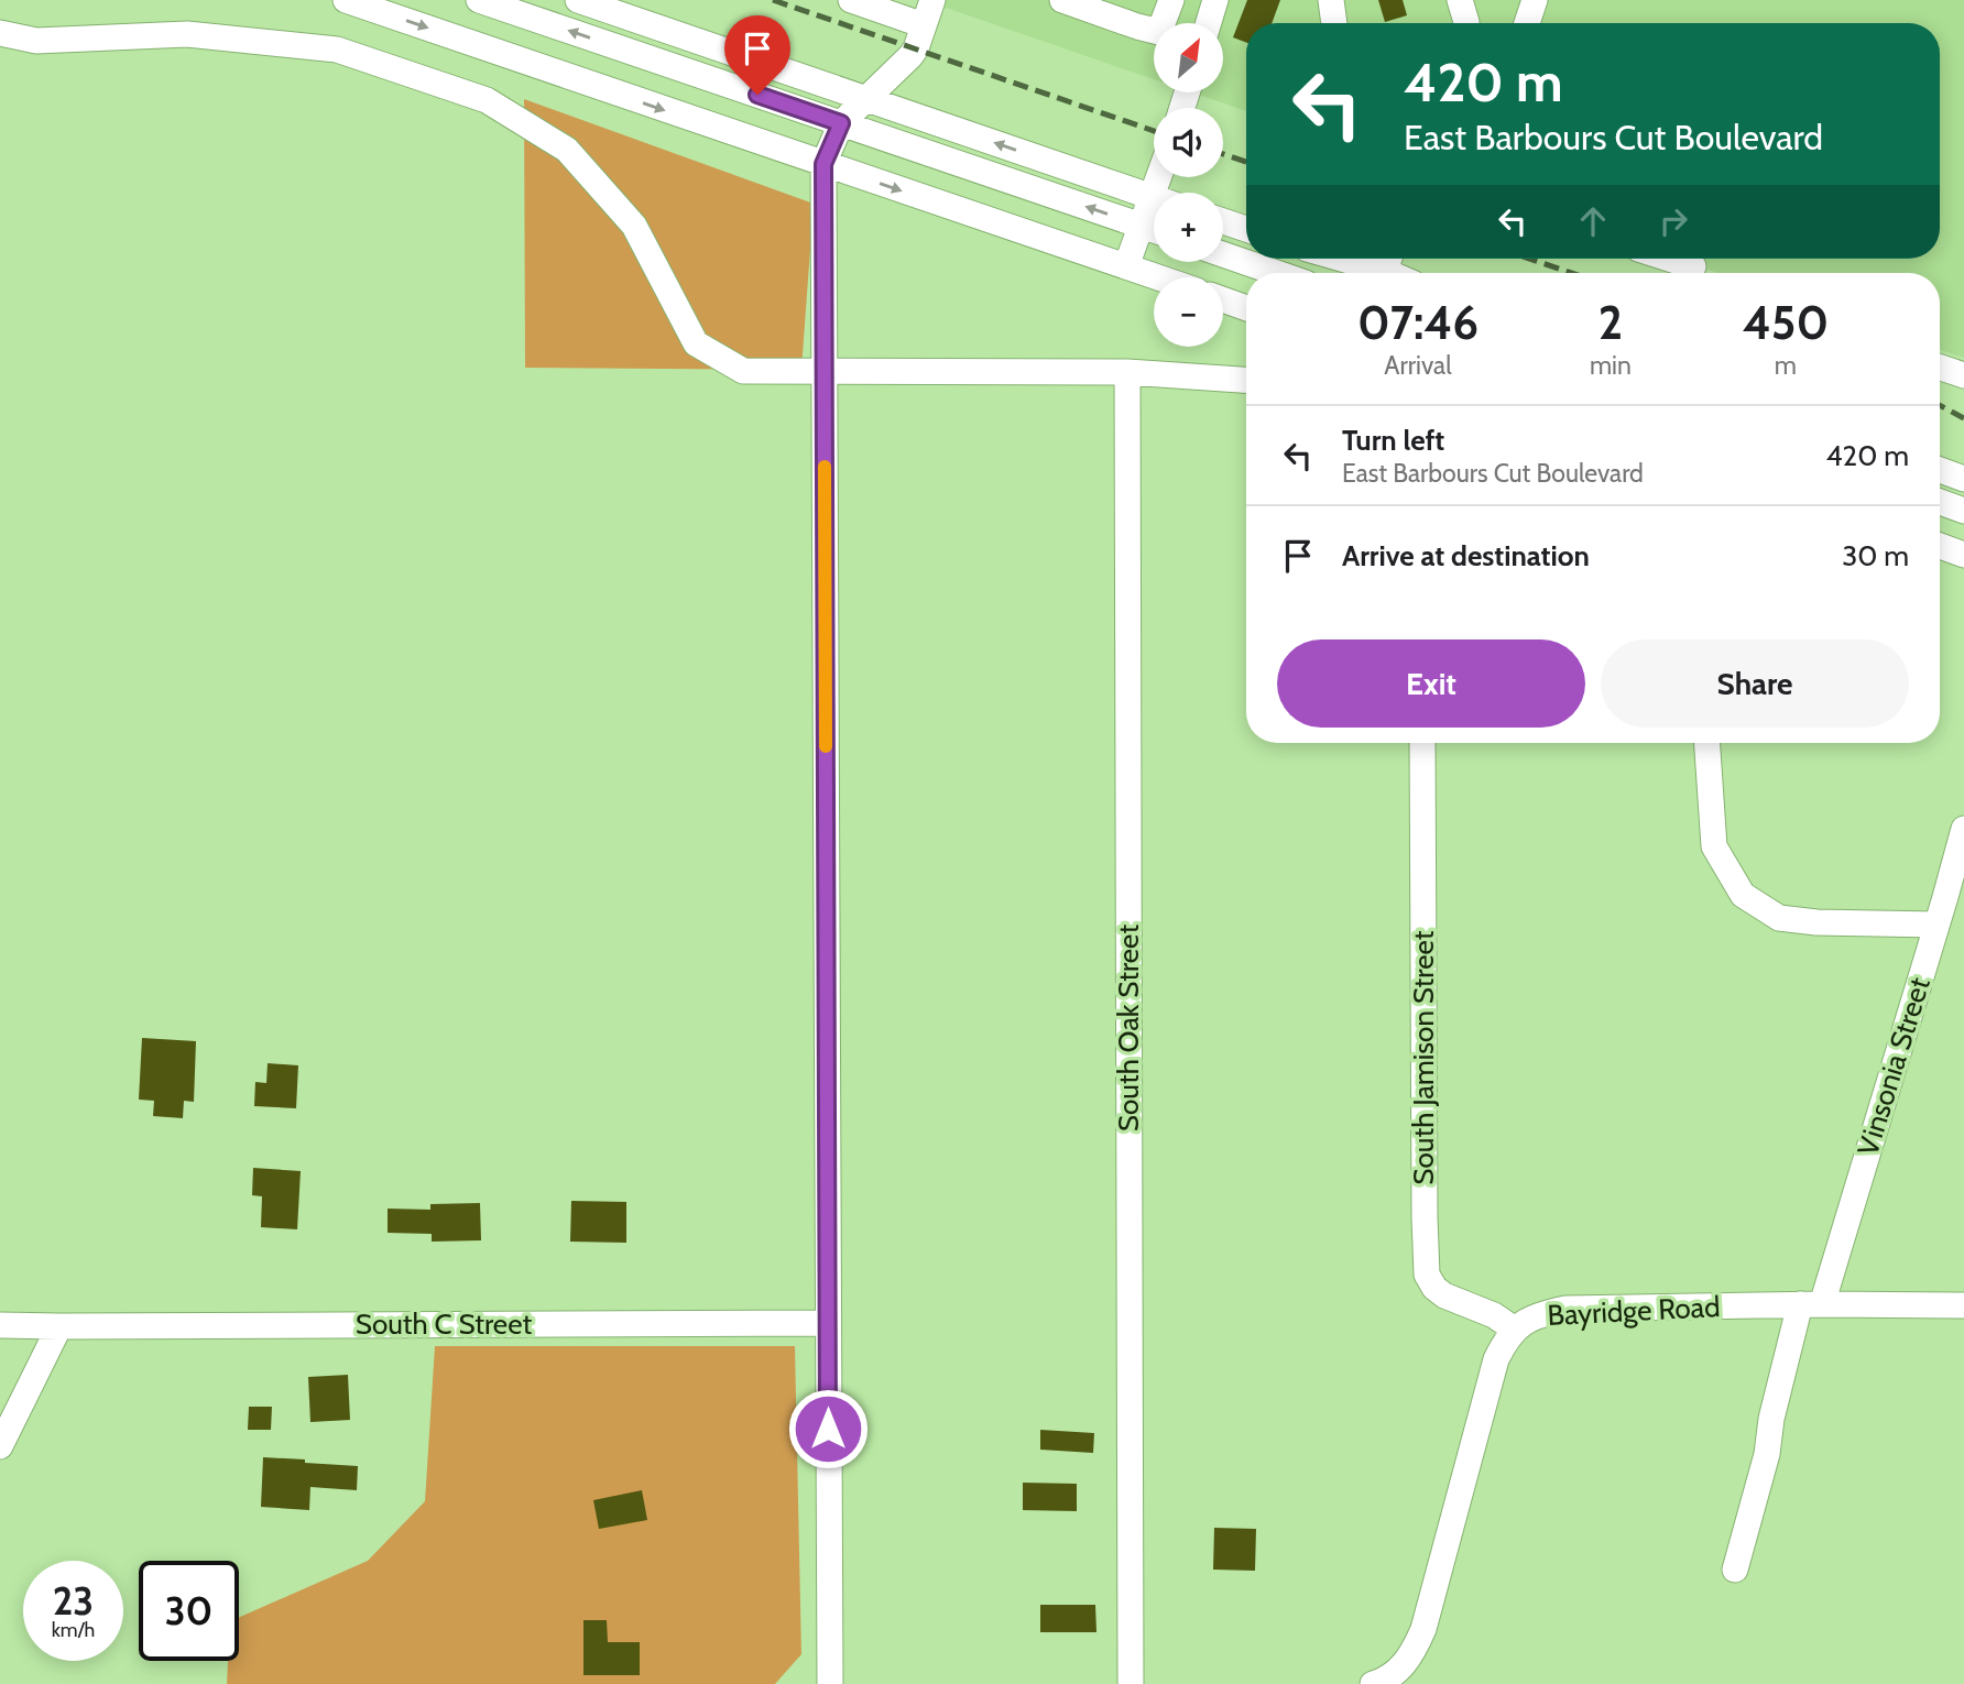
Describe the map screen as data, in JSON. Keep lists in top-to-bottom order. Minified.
{"streets":{"street":["South Oak Street","South Jamison Street","Vinsonia Street","Bayridge Road","South C Street"]},"crossings":[["South Jamison Street","Bayridge Road"],["Vinsonia Street","Bayridge Road"]],"north":"top right","page":{"map_buttons":["+","−"],"turn":["420 m","East Barbours Cut Boulevard"],"eta":["07:46","Arrival","2","min","450","m"],"list":[{"name":"Turn left","note":"East Barbours Cut Boulevard","value":"420 m"},{"name":"Arrive at destination","value":"30 m"}],"buttons":["Exit","Share"],"speed":"23 km/h","limit":"30"}}
